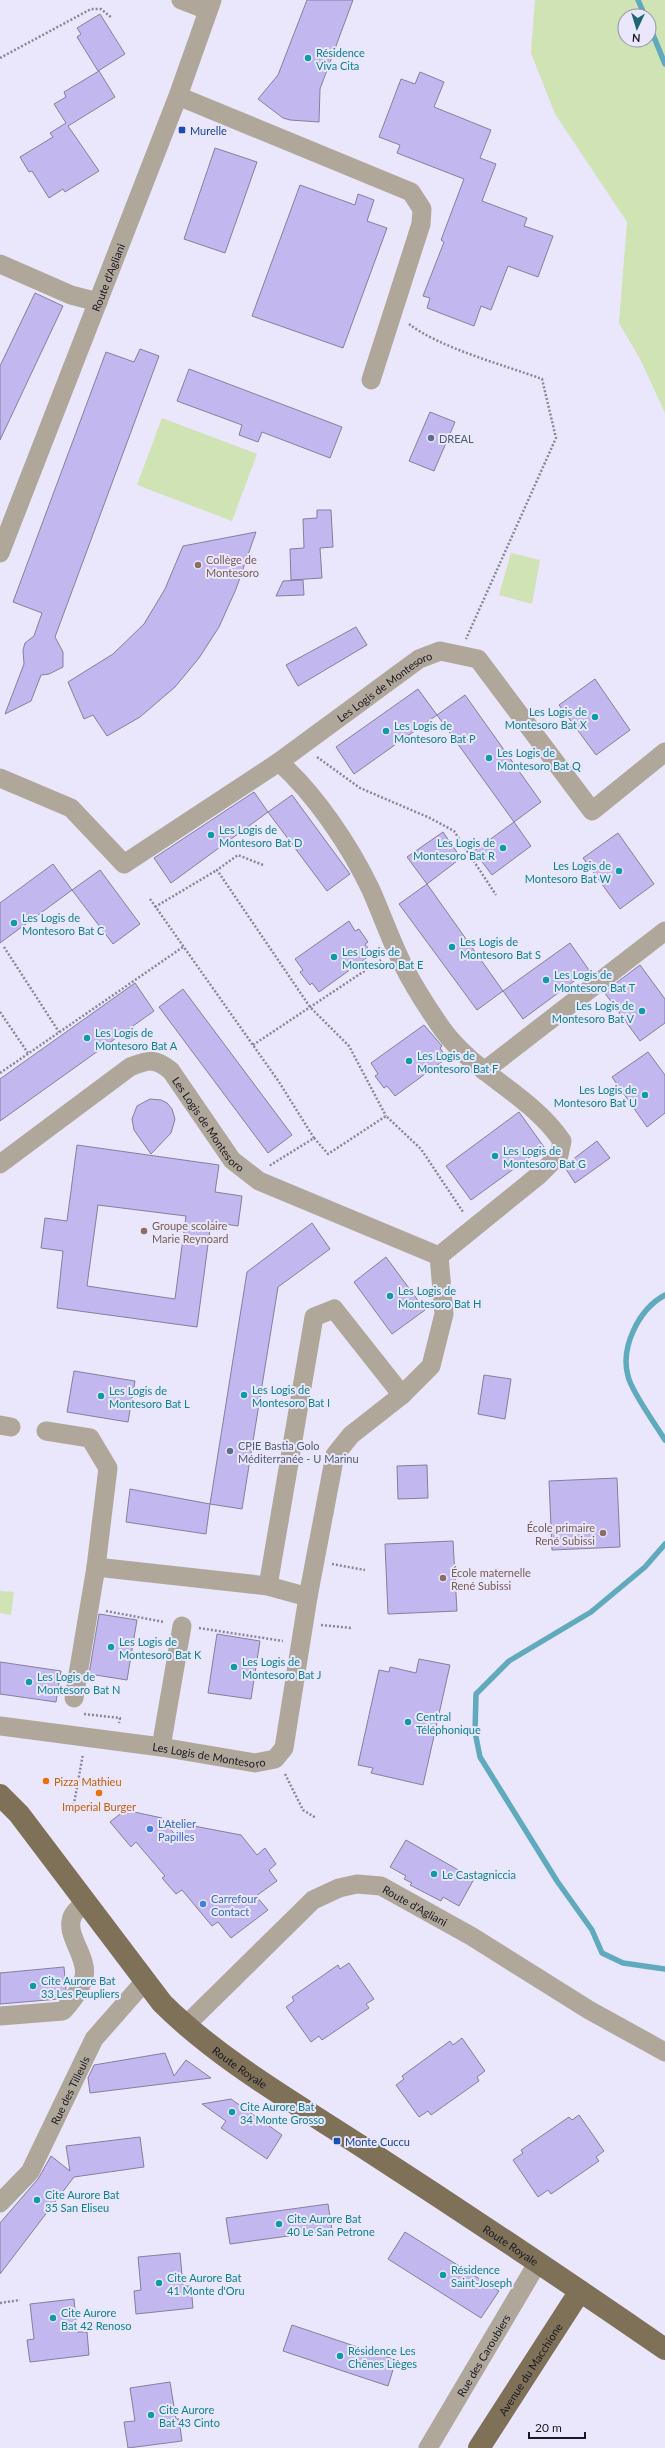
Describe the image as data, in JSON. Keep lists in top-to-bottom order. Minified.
{"streets":{"main road":["Route Royale","Avenue du Macchione"],"street":["Route d'Agliani","Les Logis de Montesoro","Rue des Tilleuls","Rue des Caroubiers"]},"crossings":[["Route d'Agliani","Route Royale"],["Route Royale","Rue des Tilleuls"],["Route Royale","Rue des Caroubiers"],["Route Royale","Avenue du Macchione"]],"places":{"other":["Résidence Viva Cita","DREAL","Collège de Montesoro","Les Logis de Montesoro Bat X","Les Logis de Montesoro Bat P","Les Logis de Montesoro Bat Q","Les Logis de Montesoro Bat D","Les Logis de Montesoro Bat R","Les Logis de Montesoro Bat W","Les Logis de Montesoro Bat C","Les Logis de Montesoro Bat S","Les Logis de Montesoro Bat E","Les Logis de Montesoro Bat T","Les Logis de Montesoro Bat V","Les Logis de Montesoro Bat A","Les Logis de Montesoro Bat F","Les Logis de Montesoro Bat U","Les Logis de Montesoro Bat G","Groupe scolaire Marie Reynoard","Les Logis de Montesoro Bat H","Les Logis de Montesoro Bat I","Les Logis de Montesoro Bat L","CPIE Bastia Golo Méditerranée - U Marinu","École primaire René Subissi","École maternelle René Subissi","Les Logis de Montesoro Bat K","Les Logis de Montesoro Bat J","Les Logis de Montesoro Bat N","Central Téléphonique","Pizza Mathieu","Imperial Burger","L'Atelier Papilles","Le Castagniccia","Carrefour Contact","Cite Aurore Bat 33 Les Peupliers","Cite Aurore Bat 34 Monte Grosso","Cite Aurore Bat 35 San Eliseu","Cite Aurore Bat 40 Le San Petrone","Résidence Saint-Joseph","Cite Aurore Bat 41 Monte d'Oru","Cite Aurore Bat 42 Renoso","Résidence Les Chênes Lièges","Cite Aurore Bat 43 Cinto"],"transit":["Murelle","Monte Cuccu"]},"scale_bar":"20 m","north":"bottom"}
